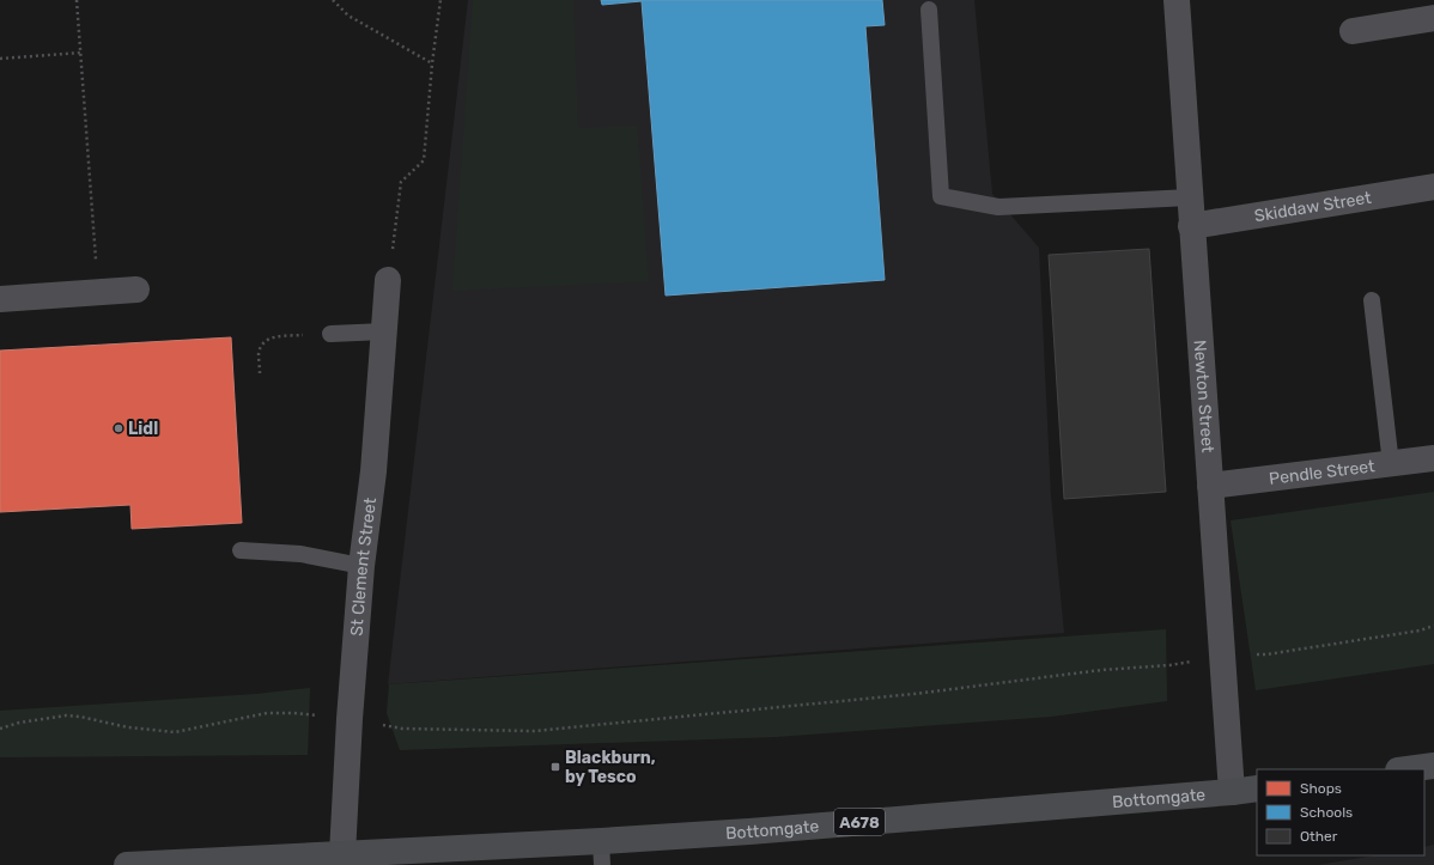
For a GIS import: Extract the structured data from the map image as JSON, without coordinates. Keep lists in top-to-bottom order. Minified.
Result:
{"streets":{"highway":["Bottomgate","A678"],"street":["Skiddaw Street","Newton Street","Pendle Street","St Clement Street"]},"crossings":[["Skiddaw Street","Newton Street"],["Newton Street","Pendle Street"],["Newton Street","Bottomgate"],["St Clement Street","Bottomgate"],["St Clement Street","A678"],["Bottomgate","A678"]],"places":{"other":["Lidl"],"transit":["Blackburn, by Tesco"]},"legend":["Shops","Schools","Other"]}
